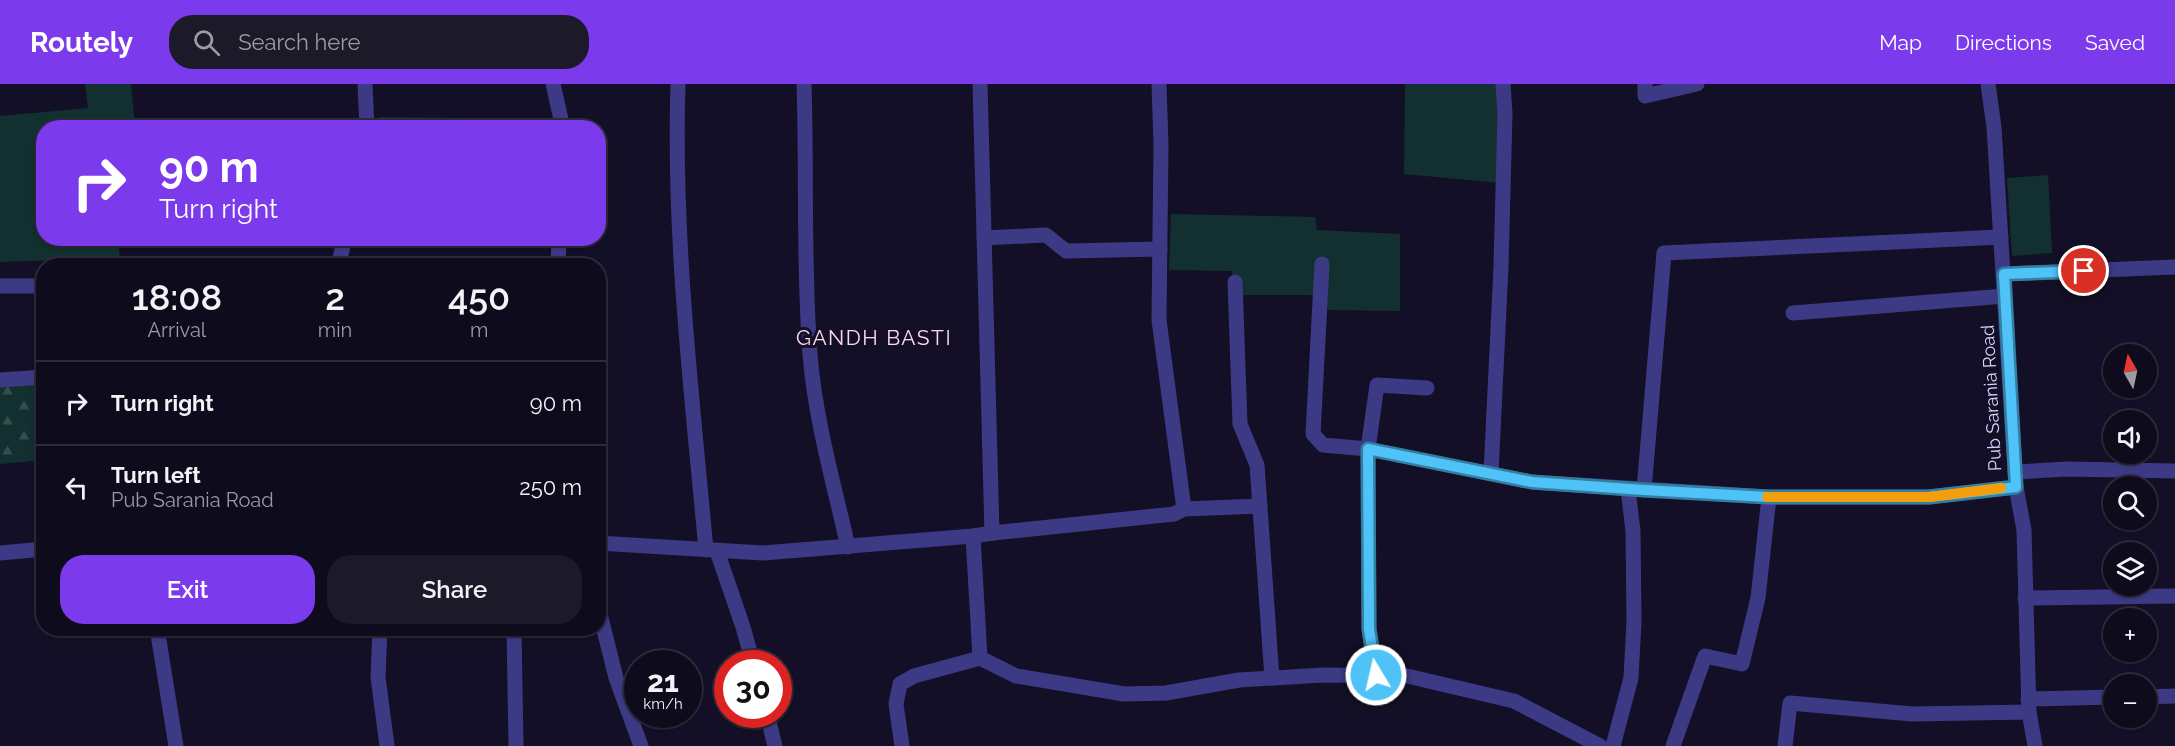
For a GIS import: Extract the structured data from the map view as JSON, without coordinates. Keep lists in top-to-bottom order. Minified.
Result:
{"streets":{"street":["Pub Sarania Road"]},"districts":["GANDH BASTI"],"north":"top","page":{"header":"Routely","search":"Search here","nav":["Map","Directions","Saved"],"turn":["90 m","Turn right"],"eta":["18:08","Arrival","2","min","450","m"],"map_buttons":["+","−"],"list":[{"name":"Turn right","value":"90 m"},{"name":"Turn left","note":"Pub Sarania Road","value":"250 m"}],"buttons":["Exit","Share"],"speed":"21 km/h","limit":"30"}}
